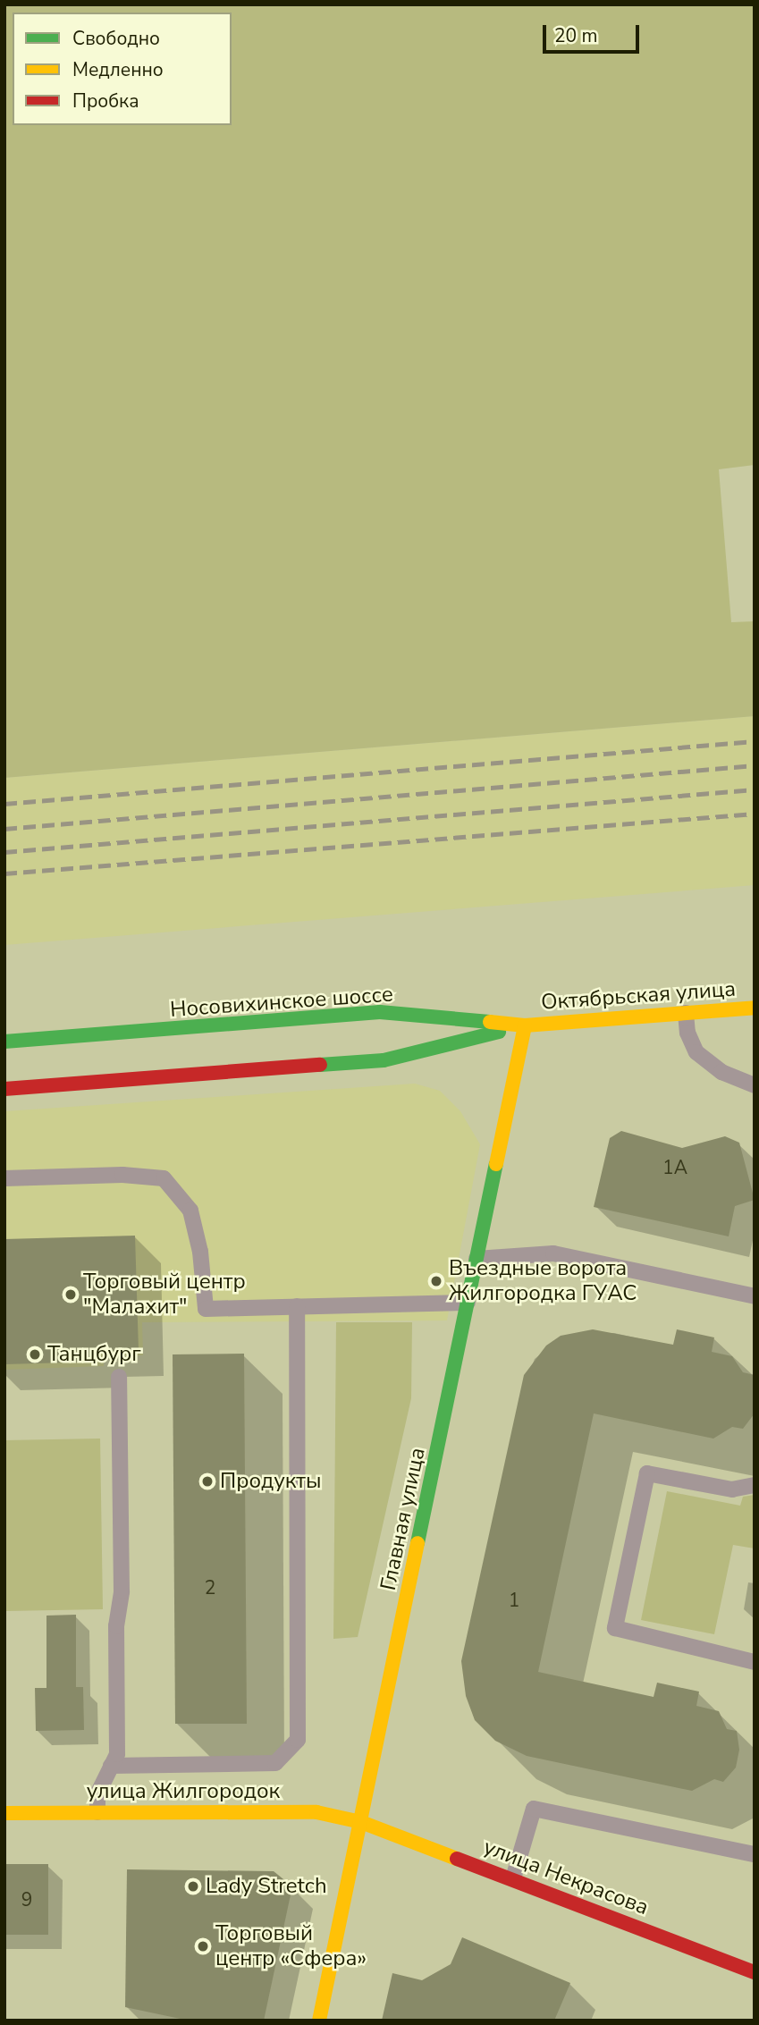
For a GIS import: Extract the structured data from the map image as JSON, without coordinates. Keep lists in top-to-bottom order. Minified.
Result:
{"streets":{"street":["Октябрьская улица","Носовихинское шоссе","Главная улица","улица Жилгородок","улица Некрасова"]},"crossings":[["Октябрьская улица","Носовихинское шоссе"],["Октябрьская улица","Главная улица"],["Носовихинское шоссе","Главная улица"],["Главная улица","улица Жилгородок"],["Главная улица","улица Некрасова"],["улица Жилгородок","улица Некрасова"]],"places":["Въездные ворота Жилгородка ГУАС","Торговый центр \"Малахит\"","Танцбург","Продукты","Lady Stretch","Торговый центр «Сфера»"],"house_numbers":["1А","2","1","9"],"legend":["Свободно","Медленно","Пробка"],"scale_bar":"20 m"}
